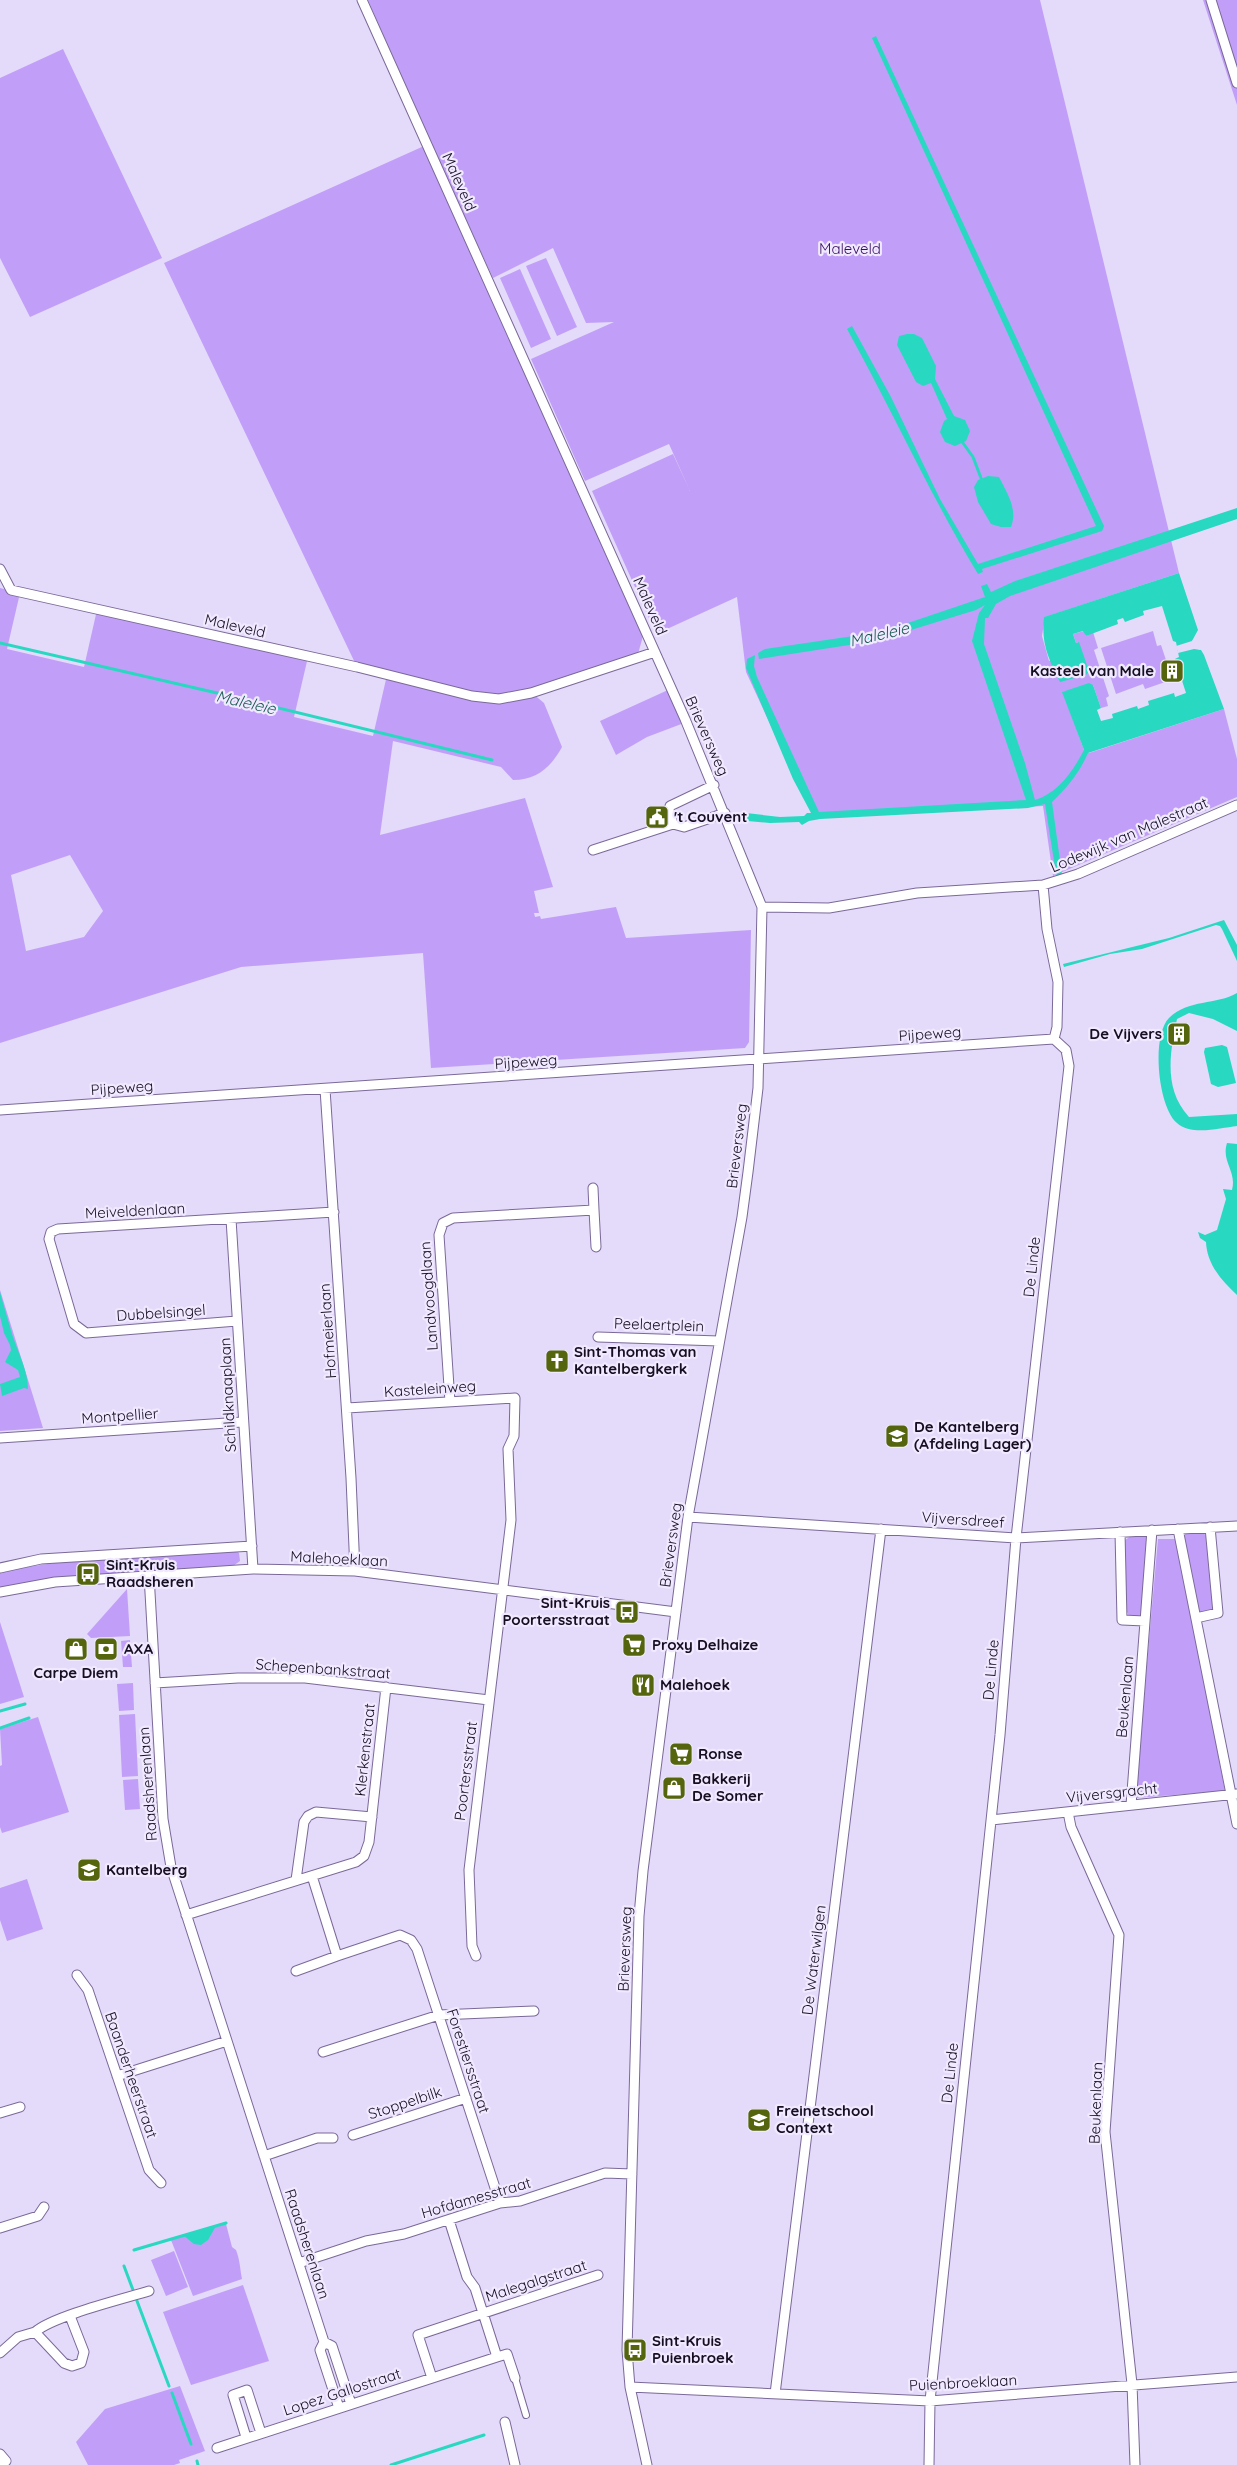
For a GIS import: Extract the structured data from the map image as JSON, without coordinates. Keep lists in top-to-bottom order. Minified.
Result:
{"streets":{"street":["Maleveld","Brieversweg","Lodewijk van Malestraat","Pijpeweg","Meiveldenlaan","De Linde","Landvoogdlaan","Dubbelsingel","Peelaertplein","Hofmeierlaan","Kasteleinweg","Schildknaaplaan","Montpellier","Vijversdreef","Malehoeklaan","Schepenbankstraat","Beukenlaan","Klerkenstraat","Poortersstraat","Raadsherenlaan","Vijversgracht","De Waterwilgen","Forestiersstraat","Baanderheerstraat","Stoppelbilk","Hofdamesstraat","Malegalgstraat","Puienbroeklaan","Lopez Gallostraat"]},"crossings":[["Maleveld","Brieversweg"],["Brieversweg","Lodewijk van Malestraat"],["Brieversweg","Pijpeweg"],["Brieversweg","Peelaertplein"],["Brieversweg","Vijversdreef"],["Brieversweg","Malehoeklaan"],["Brieversweg","Hofdamesstraat"],["Brieversweg","Puienbroeklaan"],["Pijpeweg","De Linde"],["Pijpeweg","Hofmeierlaan"],["Meiveldenlaan","Dubbelsingel"],["Meiveldenlaan","Hofmeierlaan"],["Meiveldenlaan","Schildknaaplaan"],["De Linde","Vijversdreef"],["De Linde","Vijversgracht"],["De Linde","Puienbroeklaan"],["Landvoogdlaan","Kasteleinweg"],["Dubbelsingel","Schildknaaplaan"],["Hofmeierlaan","Kasteleinweg"],["Hofmeierlaan","Malehoeklaan"],["Kasteleinweg","Poortersstraat"],["Schildknaaplaan","Montpellier"],["Schildknaaplaan","Malehoeklaan"],["Vijversdreef","Beukenlaan"],["Vijversdreef","De Waterwilgen"],["Malehoeklaan","Poortersstraat"],["Malehoeklaan","Raadsherenlaan"],["Schepenbankstraat","Klerkenstraat"],["Schepenbankstraat","Poortersstraat"],["Schepenbankstraat","Raadsherenlaan"],["Beukenlaan","Vijversgracht"],["Beukenlaan","Puienbroeklaan"],["Klerkenstraat","Raadsherenlaan"],["Raadsherenlaan","Hofdamesstraat"],["Raadsherenlaan","Lopez Gallostraat"],["De Waterwilgen","Puienbroeklaan"],["Forestiersstraat","Stoppelbilk"],["Forestiersstraat","Hofdamesstraat"]],"water":["Maleleie"],"parks":["Maleveld"],"places":{"building":["Kasteel van Male","De Vijvers"],"public building":["'t Couvent"],"church":["Sint-Thomas van Kantelbergkerk"],"school or university":["De Kantelberg (Afdeling Lager)","Kantelberg","Freinetschool Context"],"bus stop":["Sint-Kruis Raadsheren","Sint-Kruis Poortersstraat","Sint-Kruis Puienbroek"],"supermarket":["Proxy Delhaize","Ronse"],"shop":["Carpe Diem","Bakkerij De Somer"],"bank":["AXA"],"restaurant":["Malehoek"]}}
